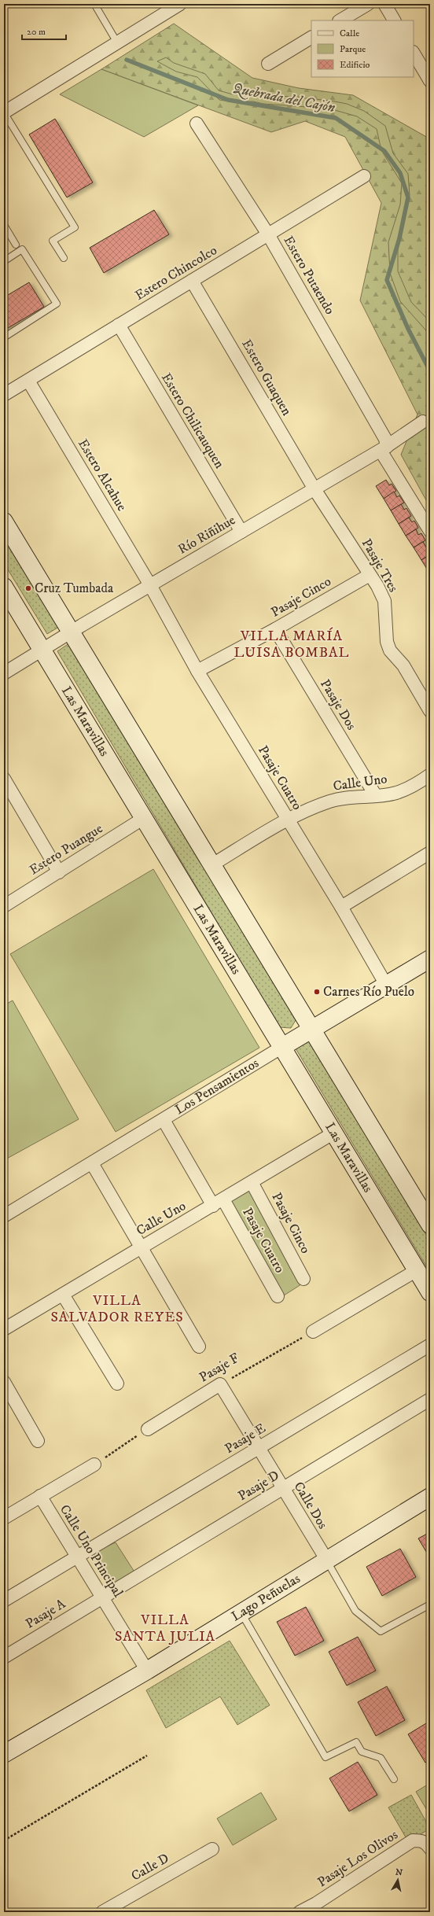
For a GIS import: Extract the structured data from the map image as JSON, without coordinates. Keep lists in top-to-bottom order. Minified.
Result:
{"streets":{"street":["Estero Chincolco","Estero Putaendo","Estero Guaquen","Estero Chilicauquen","Estero Alcahue","Río Riñihue","Pasaje Tres","Pasaje Cinco","Pasaje Dos","Las Maravillas","Pasaje Cuatro","Calle Uno","Estero Puangue","Los Pensamientos","Pasaje F","Pasaje E","Pasaje D","Calle Dos","Calle Uno Principal","Lago Peñuelas","Pasaje A","Pasaje Los Olivos","Calle D"]},"crossings":[["Estero Chincolco","Estero Putaendo"],["Estero Chincolco","Estero Guaquen"],["Estero Chincolco","Estero Chilicauquen"],["Estero Chincolco","Estero Alcahue"],["Estero Putaendo","Río Riñihue"],["Estero Guaquen","Río Riñihue"],["Estero Guaquen","Pasaje Tres"],["Estero Chilicauquen","Río Riñihue"],["Estero Alcahue","Río Riñihue"],["Estero Alcahue","Pasaje Cuatro"],["Río Riñihue","Pasaje Tres"],["Río Riñihue","Las Maravillas"],["Río Riñihue","Pasaje Cuatro"],["Pasaje Tres","Pasaje Cinco"],["Pasaje Cinco","Pasaje Dos"],["Pasaje Cinco","Pasaje Cuatro"],["Pasaje Cinco","Calle Uno"],["Pasaje Dos","Calle Uno"],["Las Maravillas","Calle Uno"],["Las Maravillas","Estero Puangue"],["Las Maravillas","Los Pensamientos"],["Pasaje Cuatro","Calle Uno"],["Pasaje Cuatro","Los Pensamientos"],["Pasaje F","Calle Dos"],["Pasaje E","Calle Dos"],["Pasaje E","Calle Uno Principal"],["Pasaje D","Calle Dos"],["Pasaje D","Calle Uno Principal"],["Pasaje D","Pasaje A"],["Calle Dos","Lago Peñuelas"],["Calle Uno Principal","Lago Peñuelas"],["Calle Uno Principal","Pasaje A"]],"districts":["VILLA MARÍA LUISA BOMBAL","VILLA SALVADOR REYES","VILLA SANTA JULIA"],"water":["Quebrada del Cajón"],"places":["Cruz Tumbada","Carnes Río Puelo"],"legend":["Calle","Parque","Edificio"],"scale_bar":"20 m","north":"top"}
